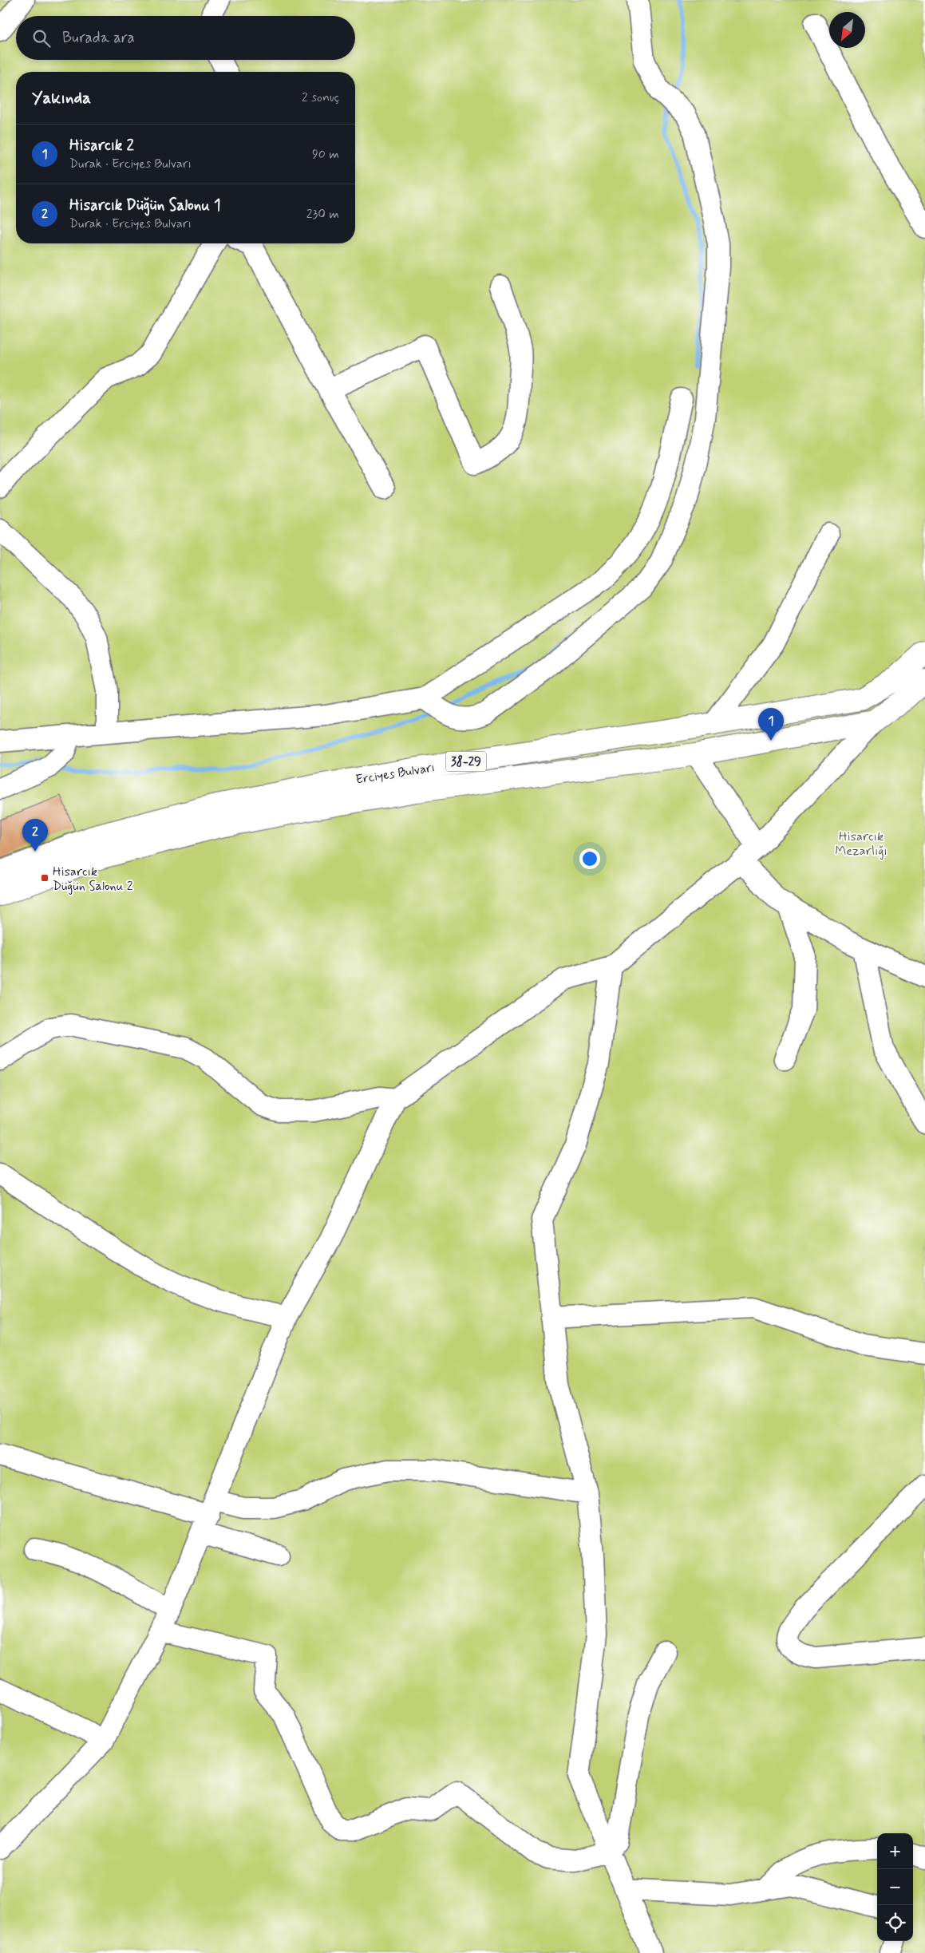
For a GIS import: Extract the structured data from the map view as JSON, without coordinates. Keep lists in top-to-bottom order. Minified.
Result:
{"streets":{"highway":["38-29","Erciyes Bulvarı"]},"parks":["Hisarcık Mezarlığı"],"places":{"transit":["Hisarcık Düğün Salonu 2"]},"north":"bottom left","page":{"search":"Burada ara","heading":["Yakında","2 sonuç"],"list":[{"mark":"1","name":"Hisarcık 2","note":"Durak · Erciyes Bulvarı","value":"90 m"},{"mark":"2","name":"Hisarcık Düğün Salonu 1","note":"Durak · Erciyes Bulvarı","value":"230 m"}],"pins":["1","2"],"map_buttons":["+","−"]}}
